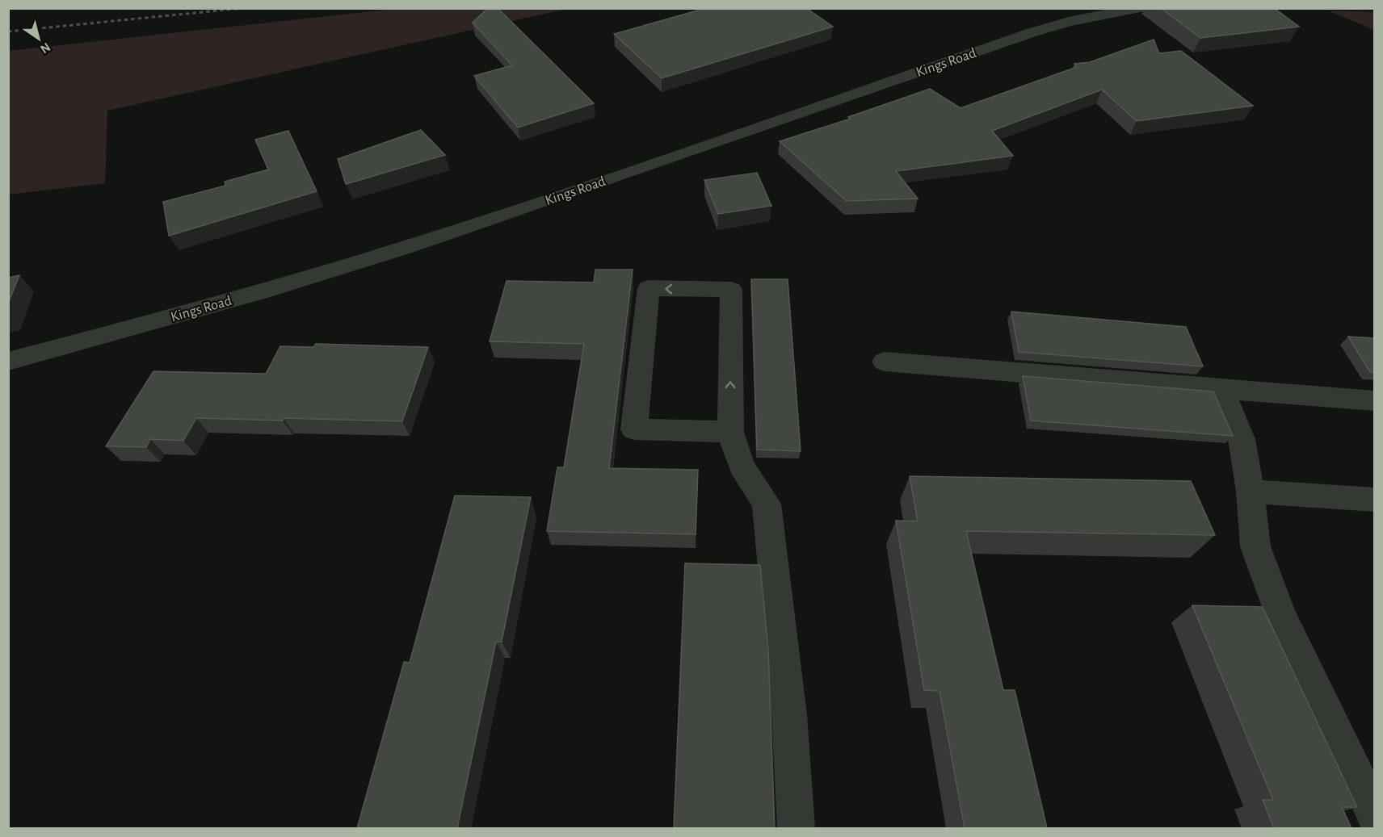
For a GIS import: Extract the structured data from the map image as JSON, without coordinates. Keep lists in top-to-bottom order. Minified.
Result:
{"streets":{"street":["Kings Road"]},"north":"bottom right"}
